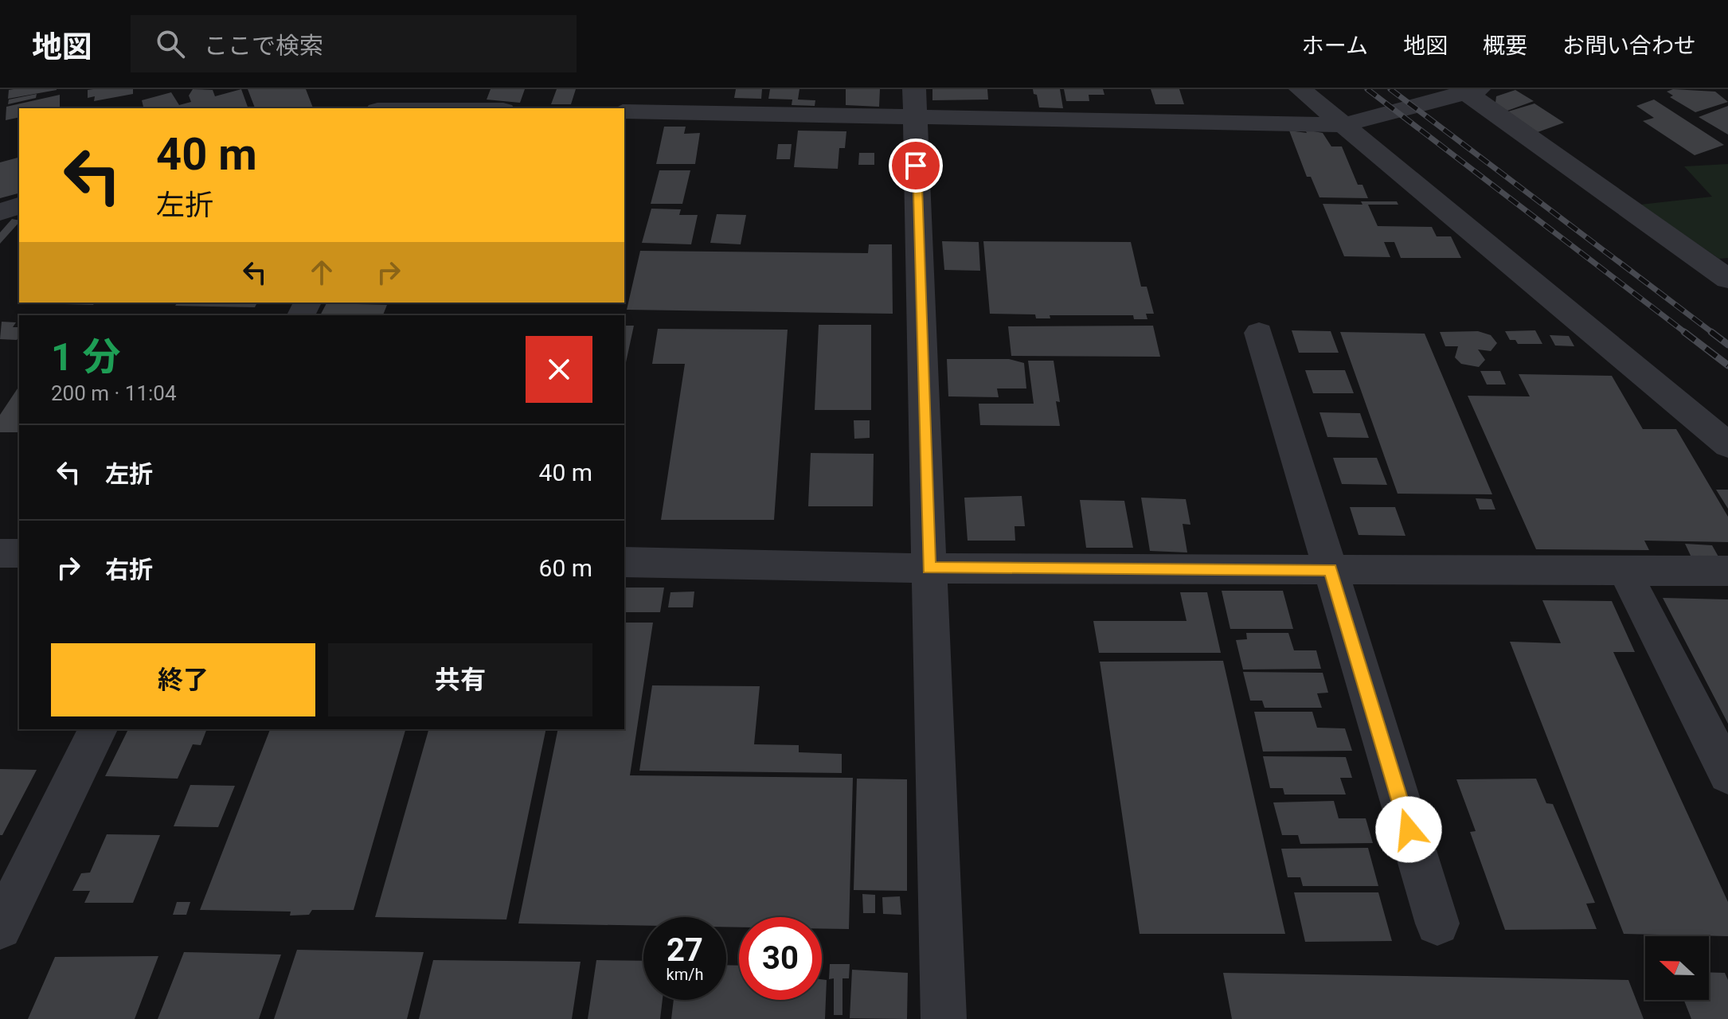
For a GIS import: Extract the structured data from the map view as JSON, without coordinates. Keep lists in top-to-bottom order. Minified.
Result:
{"north":"left","page":{"header":"地図","search":"ここで検索","nav":["ホーム","地図","概要","お問い合わせ"],"turn":["40 m","左折"],"heading":["1 分","200 m · 11:04"],"list":[{"name":"左折","value":"40 m"},{"name":"右折","value":"60 m"}],"buttons":["終了","共有"],"speed":"27 km/h","limit":"30"}}
